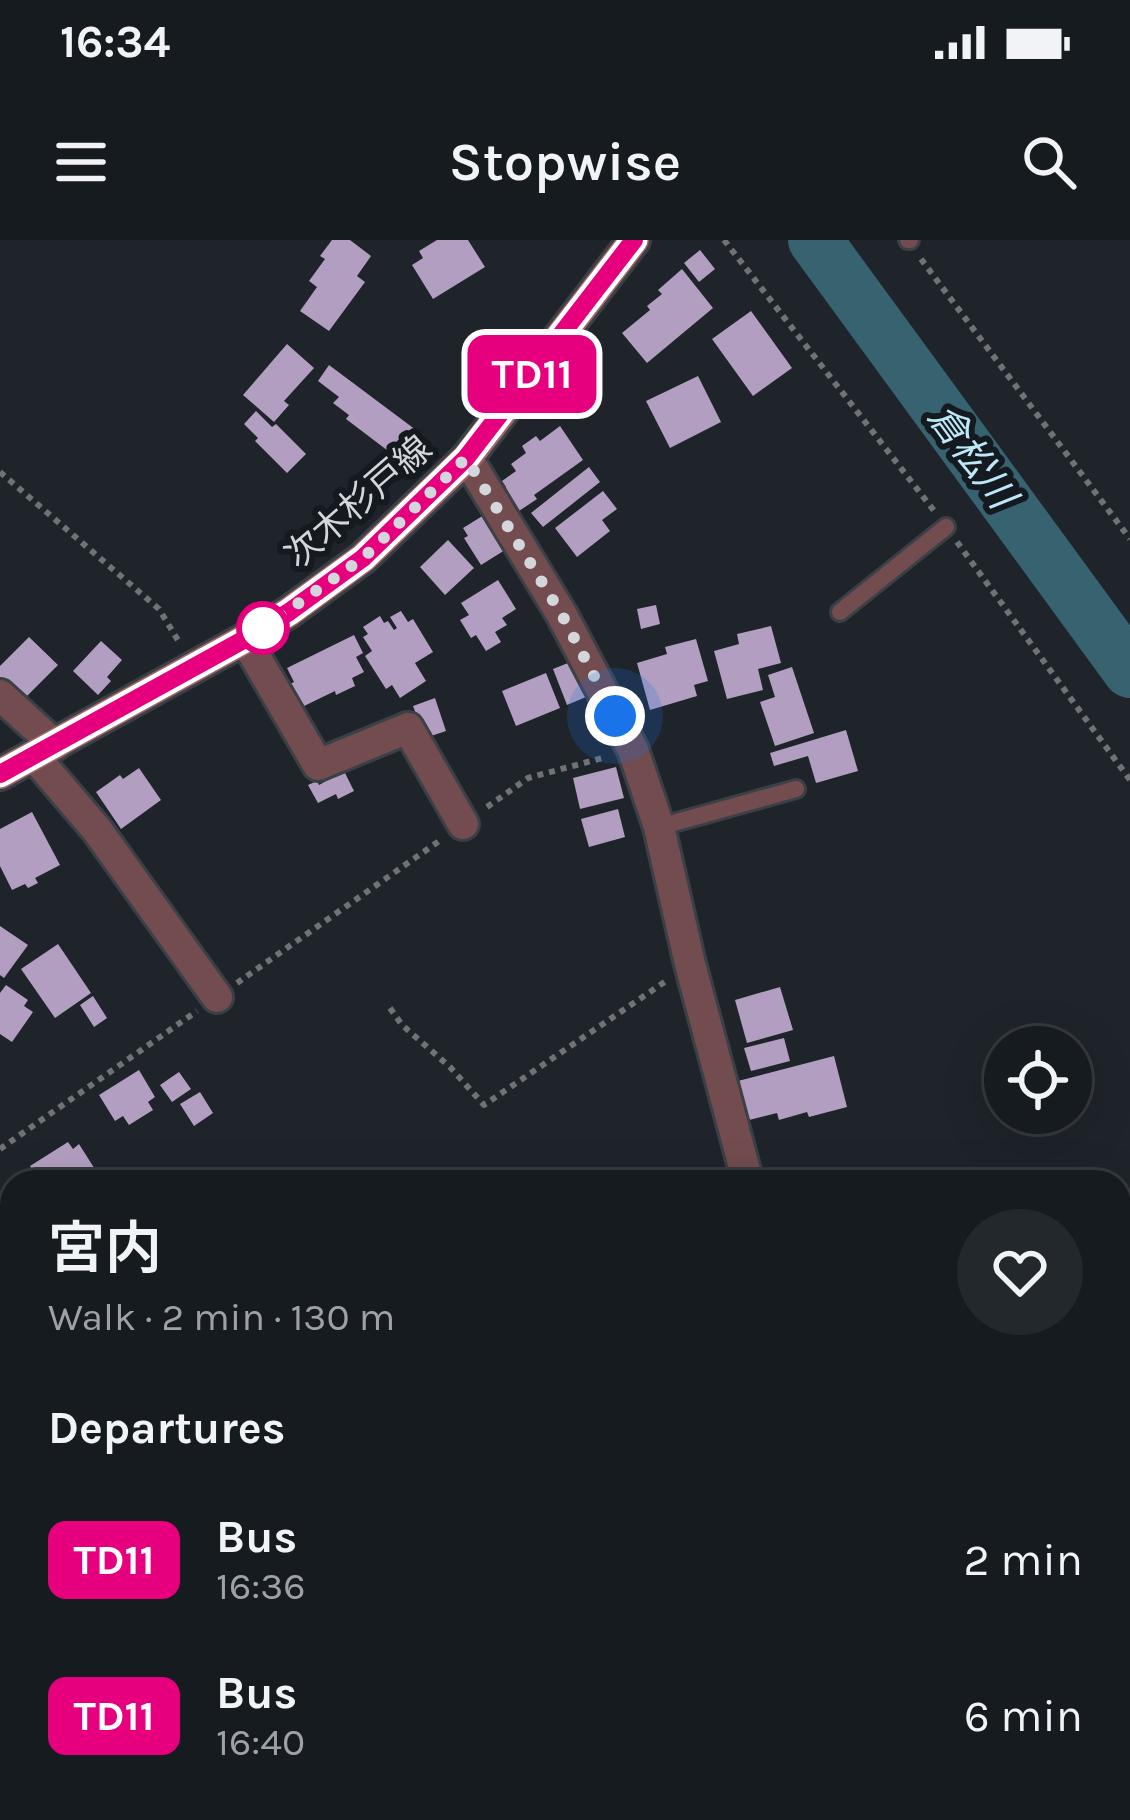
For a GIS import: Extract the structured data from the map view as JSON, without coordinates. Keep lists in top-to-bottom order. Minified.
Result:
{"streets":{"main road":["次木杉戸線"]},"water":["倉松川"],"lines":["bus line TD11"],"page":{"status":"16:34","header":"Stopwise","on_map":"TD11","heading":[["宮内","Walk · 2 min · 130 m"],"Departures"],"list":[{"mark":"TD11","name":"Bus","note":"16:36","value":"2 min"},{"mark":"TD11","name":"Bus","note":"16:40","value":"6 min"}]}}
